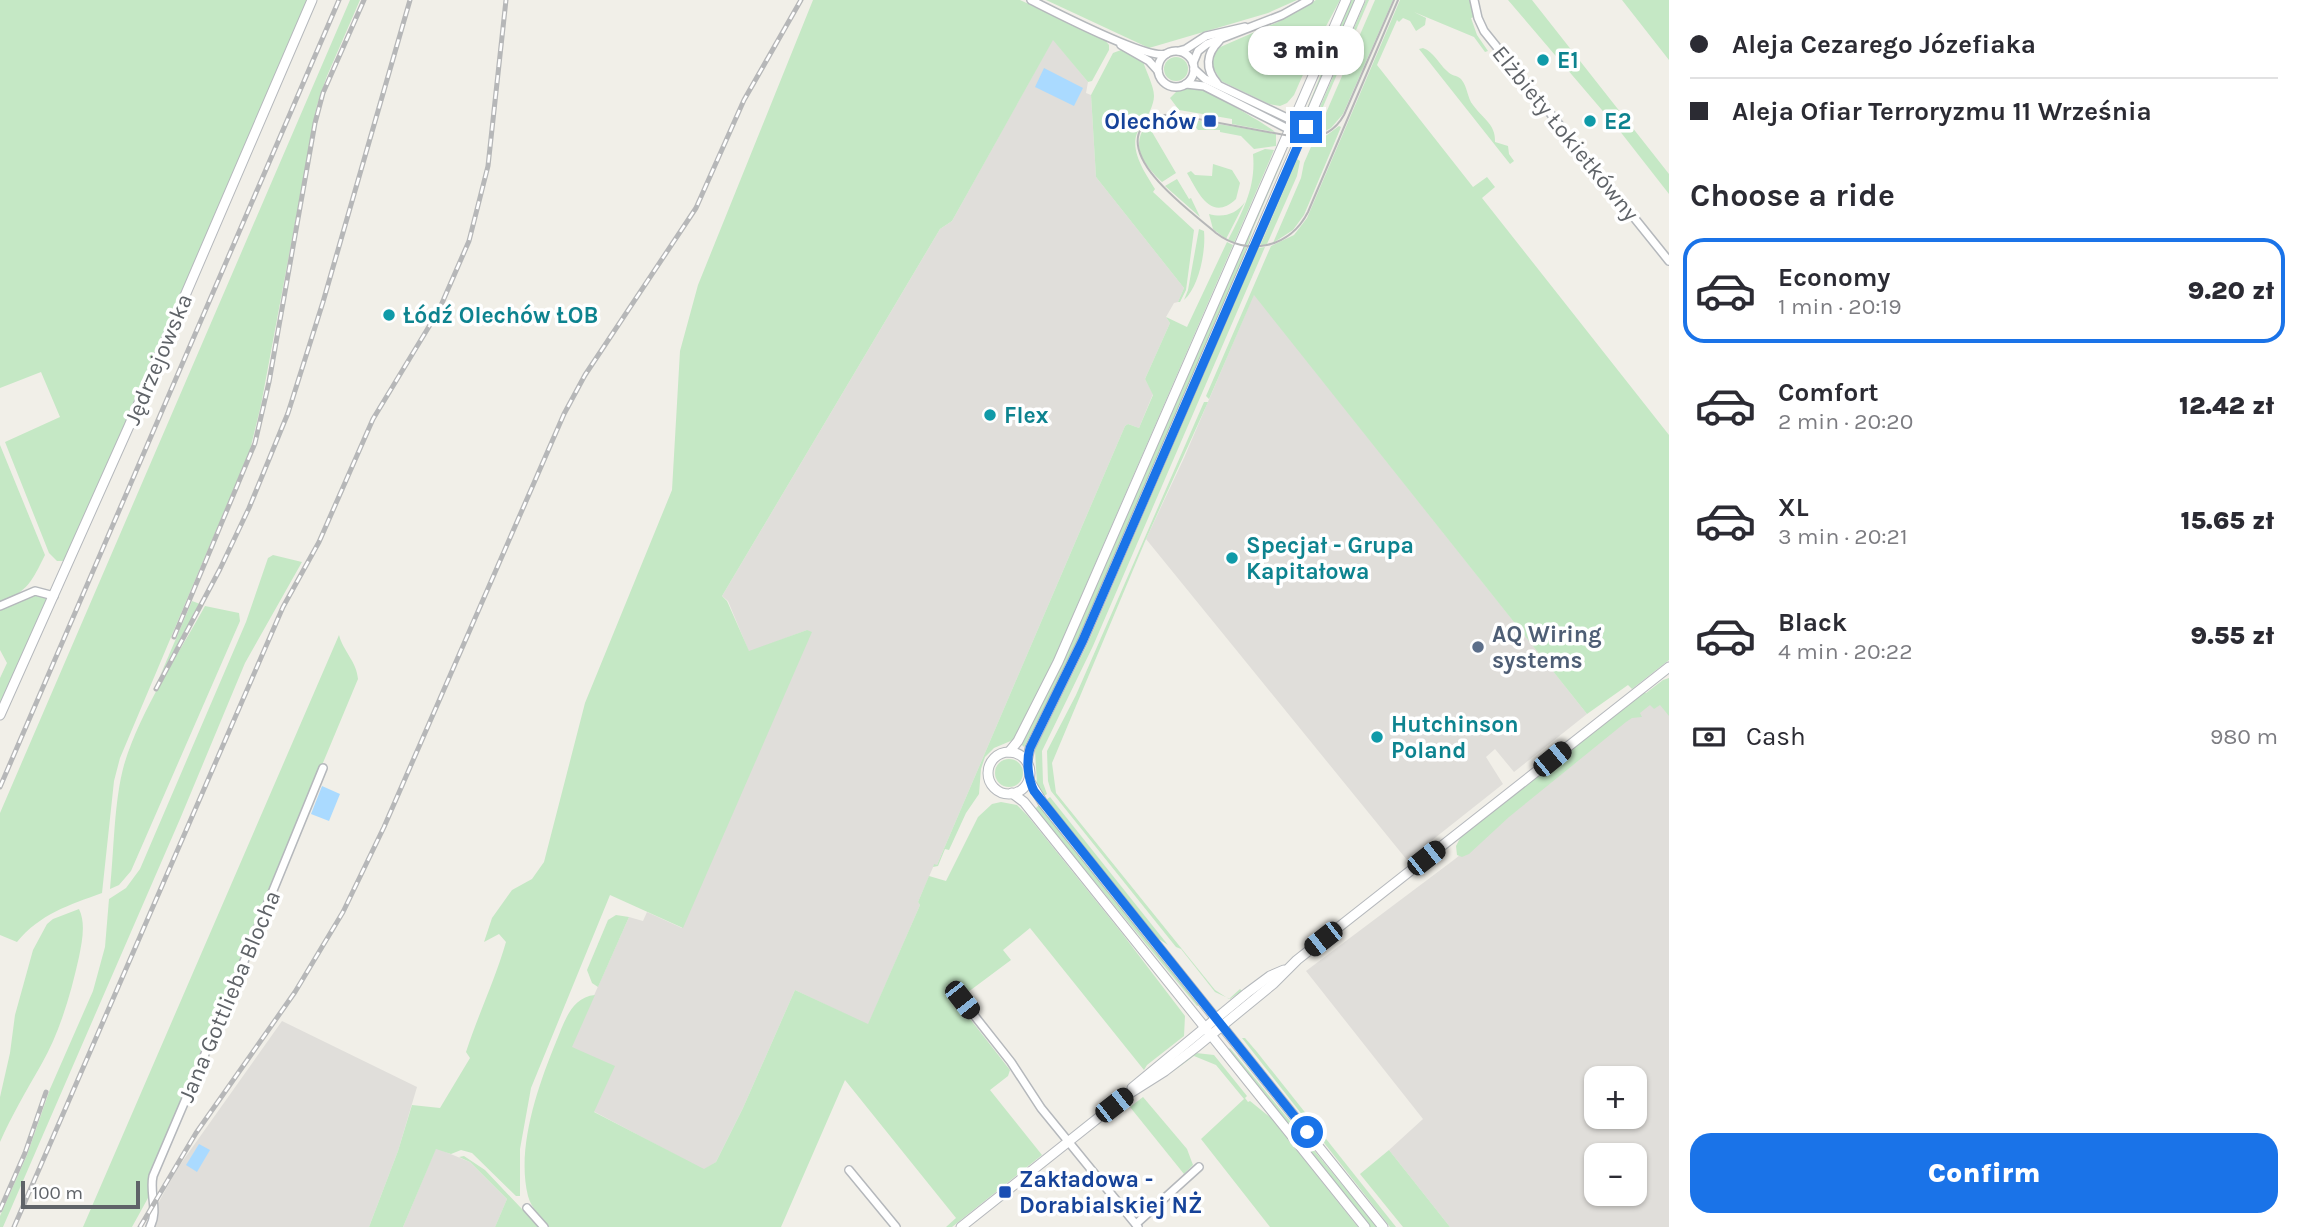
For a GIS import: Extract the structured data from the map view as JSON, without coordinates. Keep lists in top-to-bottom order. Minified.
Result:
{"streets":{"street":["Elżbiety Łokietkówny","Jędrzejowska","Jana Gottlieba Blocha"]},"places":{"other":["E1","E2","Łódź Olechów ŁOB","Flex","Specjał - Grupa Kapitałowa","AQ Wiring systems","Hutchinson Poland"],"transit":["Olechów","Zakładowa - Dorabialskiej NŻ"]},"scale_bar":"100 m","page":{"banner":["Aleja Cezarego Józefiaka","Aleja Ofiar Terroryzmu 11 Września"],"bubble":"3 min","heading":"Choose a ride","list":[{"name":"Economy","note":"1 min · 20:19","value":"9.20 zł"},{"name":"Comfort","note":"2 min · 20:20","value":"12.42 zł"},{"name":"XL","note":"3 min · 20:21","value":"15.65 zł"},{"name":"Black","note":"4 min · 20:22","value":"9.55 zł"}],"pay":["Cash","980 m"],"map_buttons":["+","−"],"buttons":"Confirm","scale":"100 m"}}
